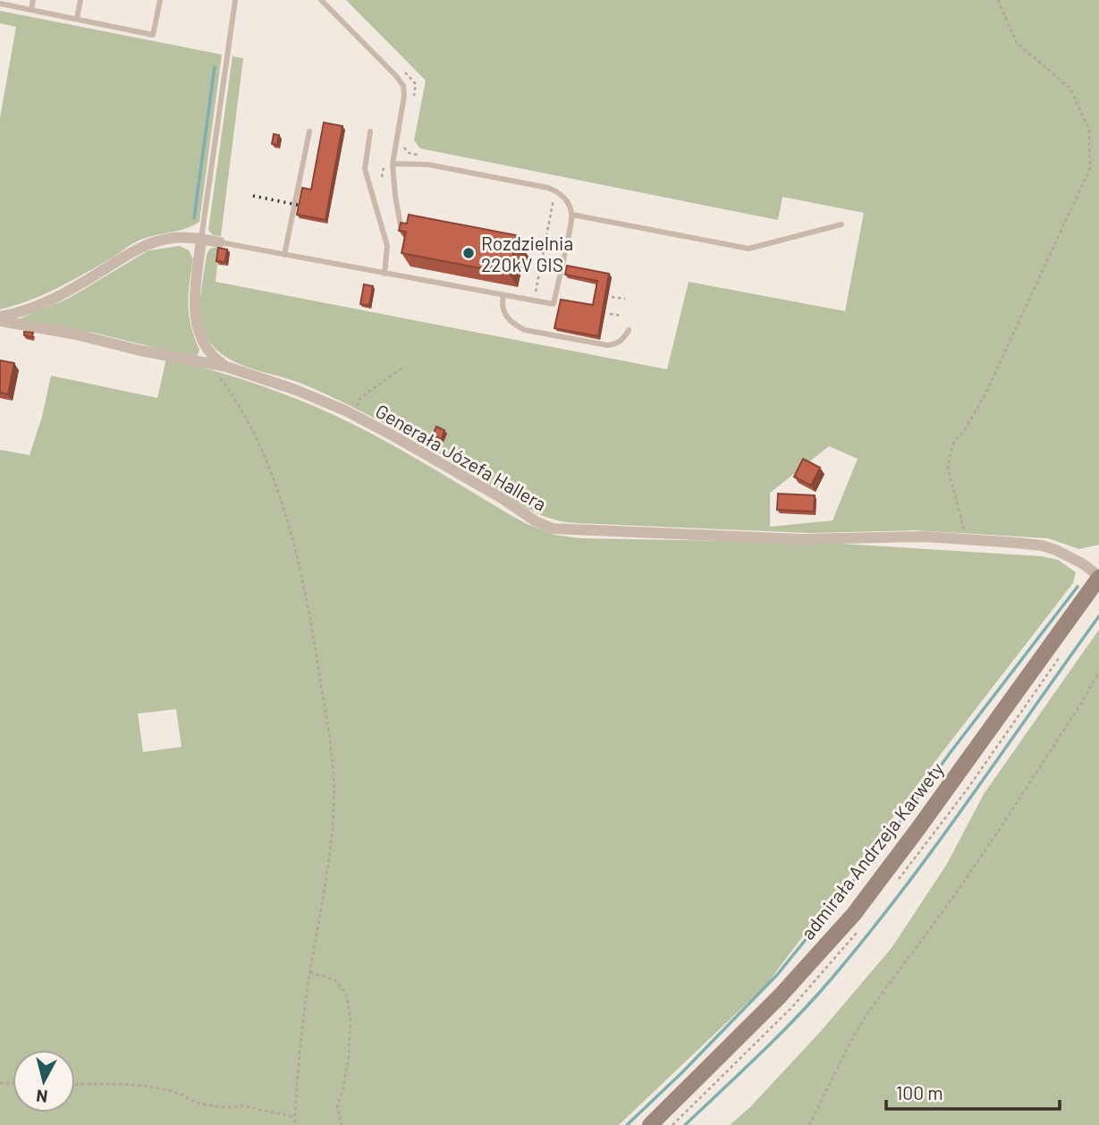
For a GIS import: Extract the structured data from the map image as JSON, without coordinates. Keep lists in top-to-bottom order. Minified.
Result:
{"streets":{"main road":["admirała Andrzeja Karwety"],"street":["Generała Józefa Hallera"]},"crossings":[["Generała Józefa Hallera","admirała Andrzeja Karwety"]],"places":["Rozdzielnia 220kV GIS"],"scale_bar":"100 m","north":"bottom"}
